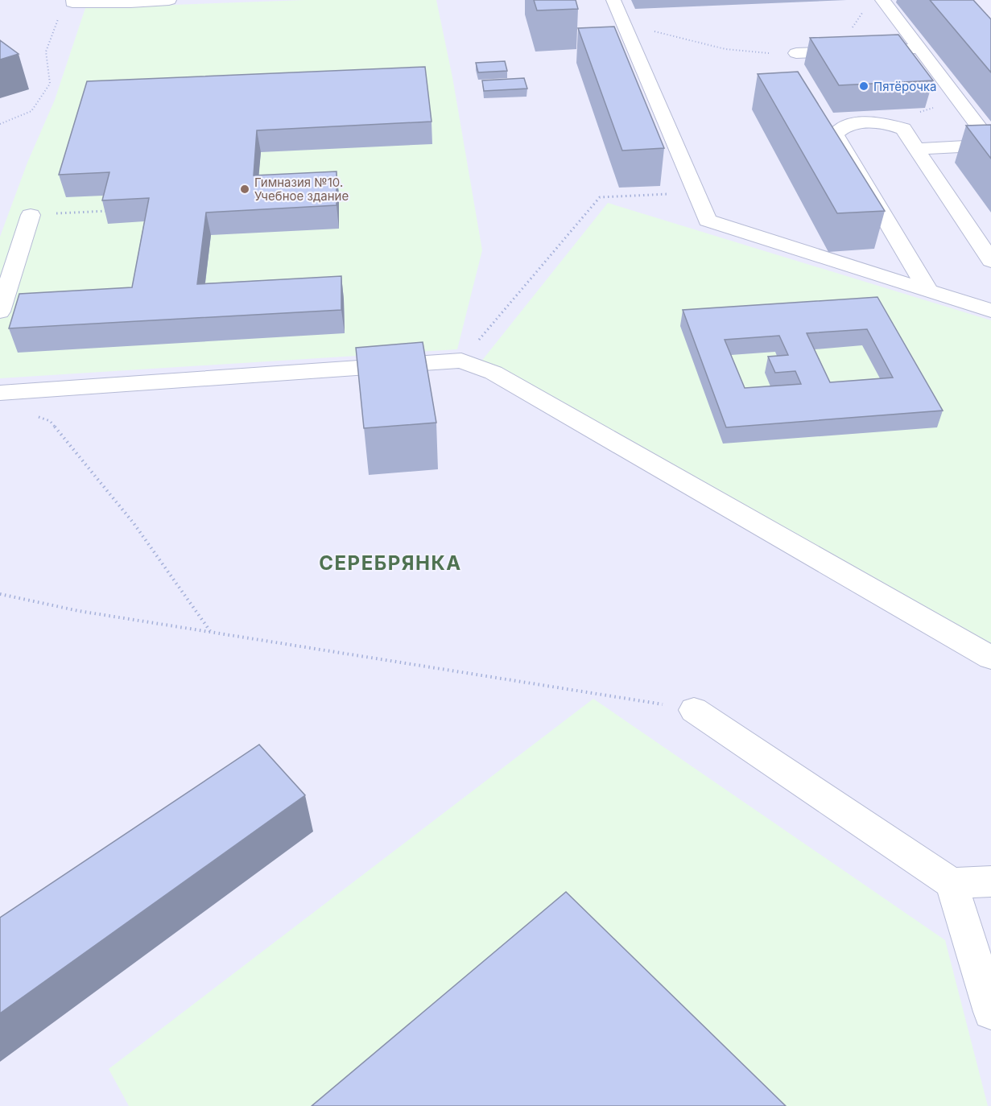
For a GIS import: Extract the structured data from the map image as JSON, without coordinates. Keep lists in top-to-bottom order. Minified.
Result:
{"districts":["СЕРЕБРЯНКА"],"places":["Пятёрочка","Гимназия №10. Учебное здание"]}
